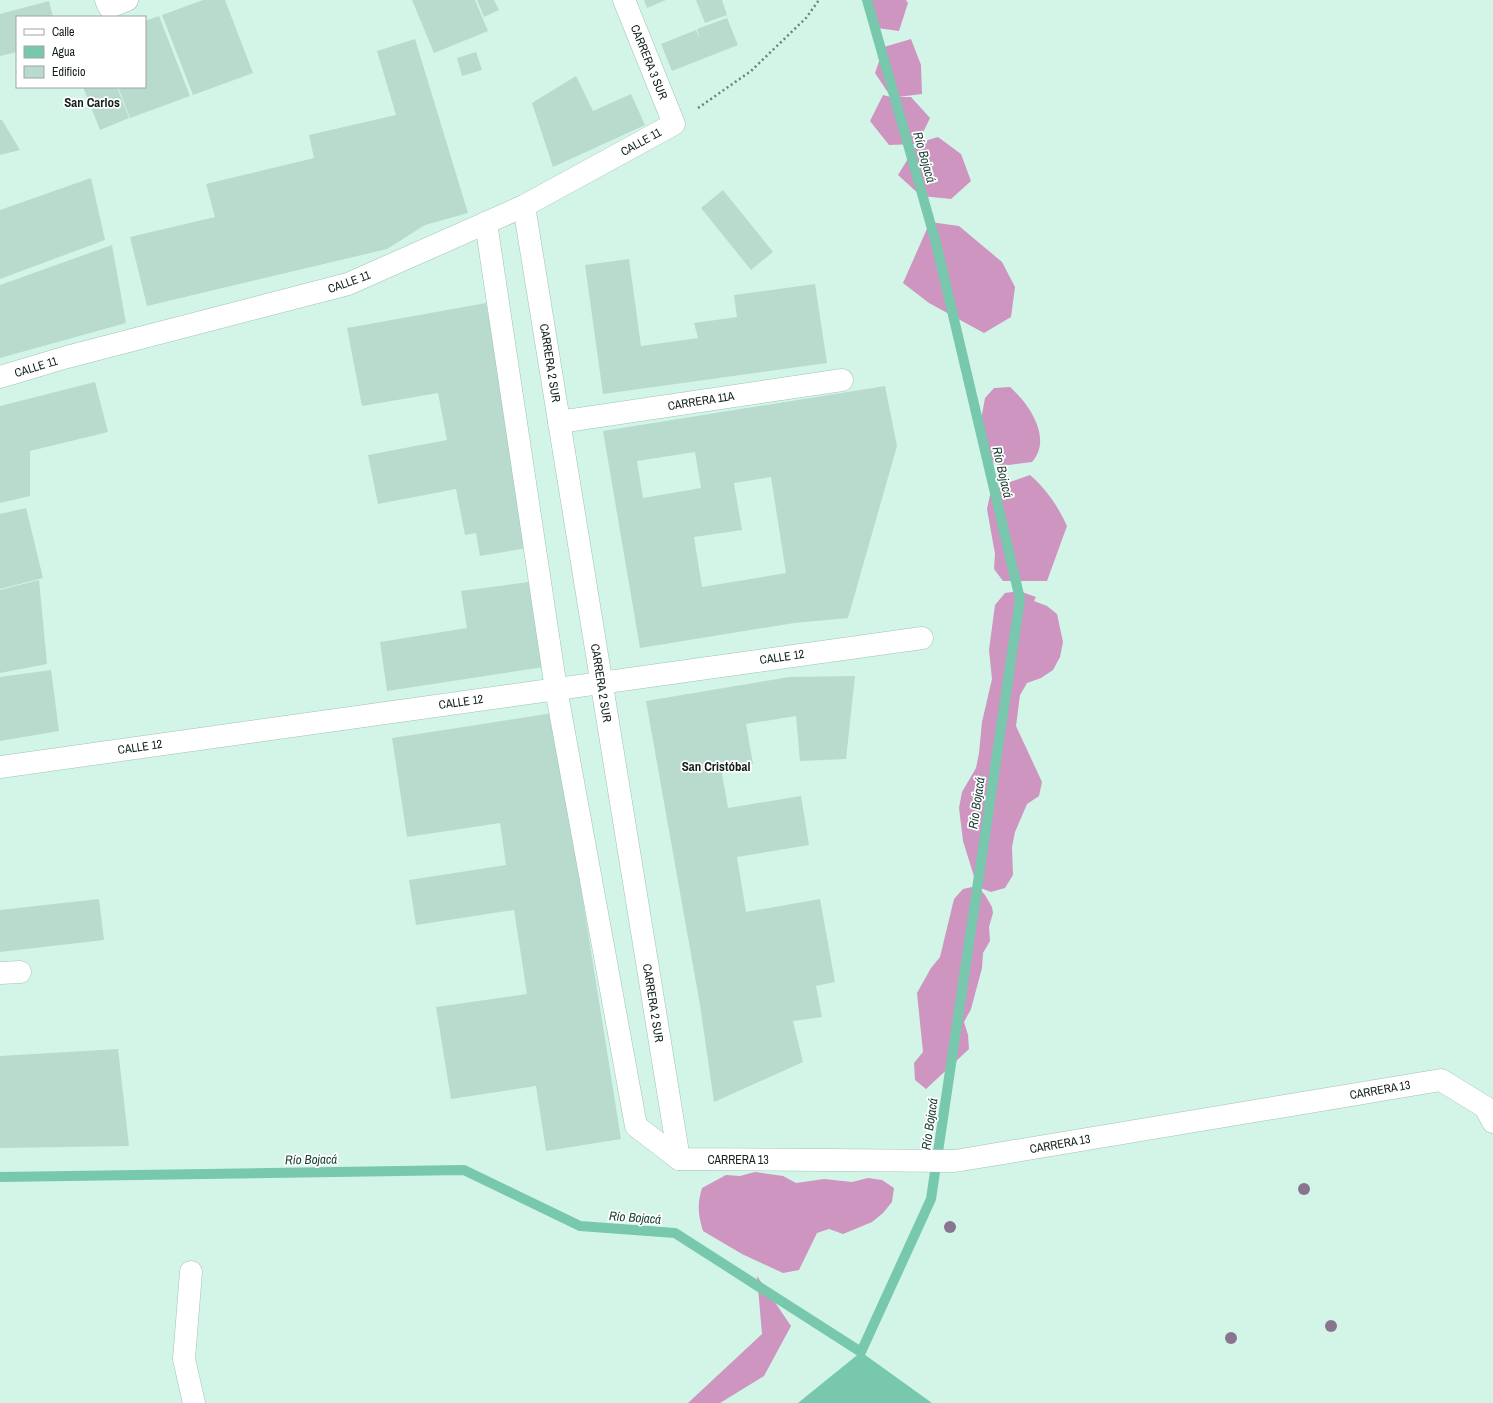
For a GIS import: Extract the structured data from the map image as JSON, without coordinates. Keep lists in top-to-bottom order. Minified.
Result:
{"streets":{"street":["CARRERA 3 SUR","CALLE 11","CARRERA 2 SUR","CARRERA 11A","CALLE 12","CARRERA 13"]},"crossings":[["CARRERA 3 SUR","CALLE 11"],["CALLE 11","CARRERA 2 SUR"],["CARRERA 2 SUR","CARRERA 11A"],["CARRERA 2 SUR","CALLE 12"],["CARRERA 2 SUR","CARRERA 13"]],"districts":["San Carlos","San Cristóbal"],"water":["Río Bojacá"],"legend":["Calle","Agua","Edificio"]}
